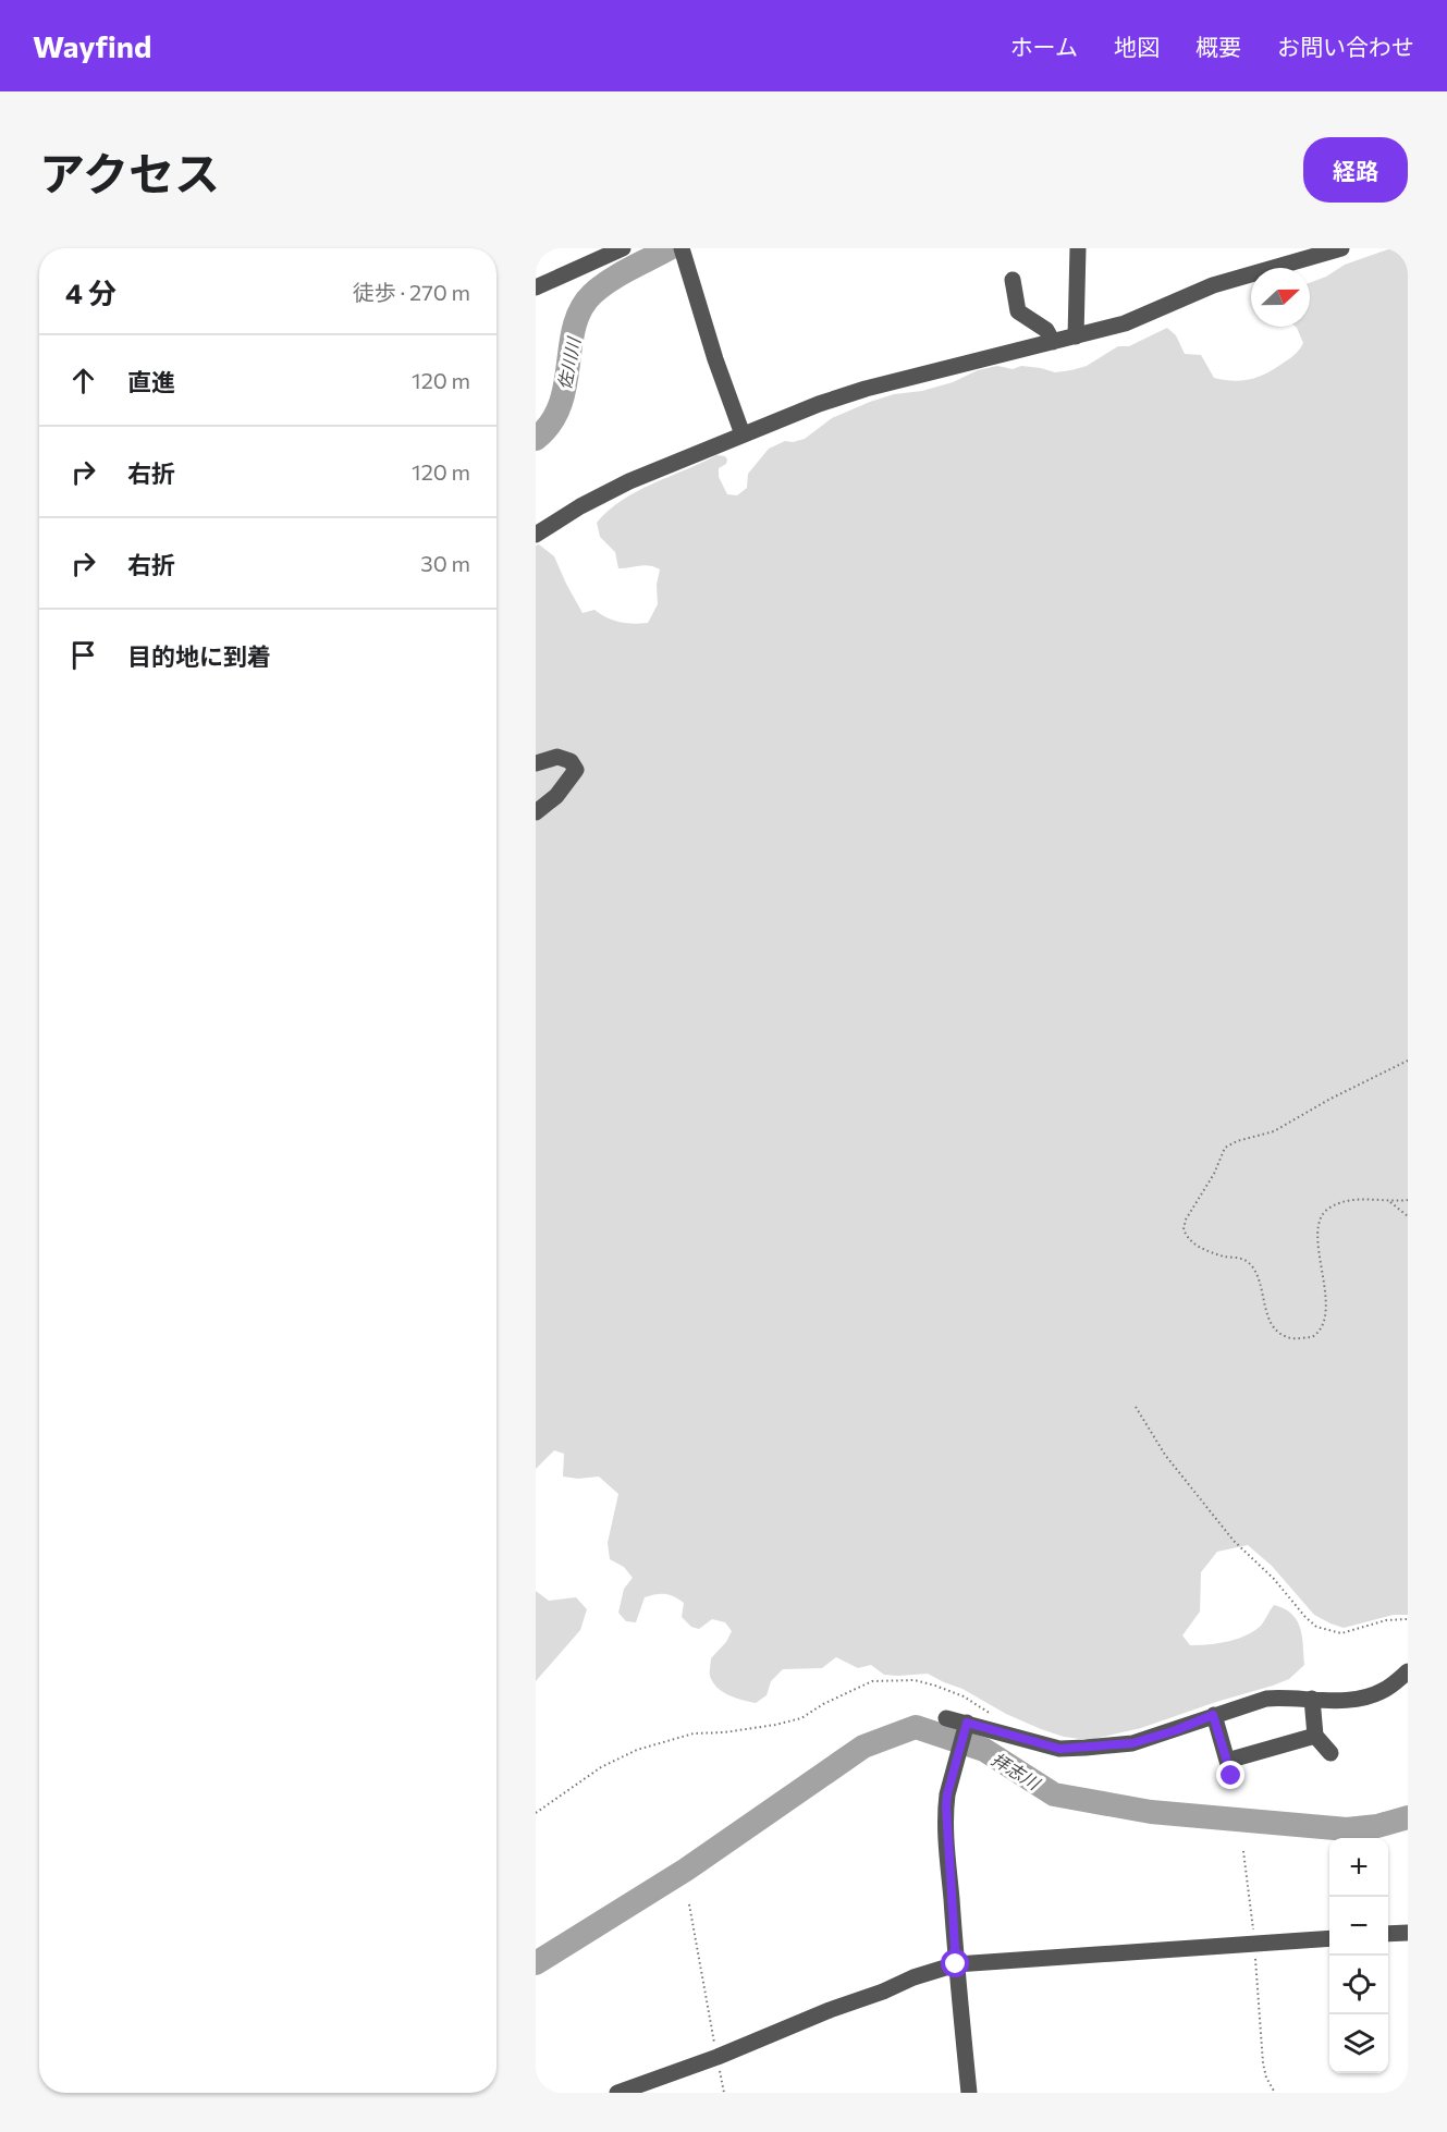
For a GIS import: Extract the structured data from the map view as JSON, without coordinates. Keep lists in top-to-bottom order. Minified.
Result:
{"water":["佐川川","拝志川"],"north":"right","page":{"header":"Wayfind","nav":["ホーム","地図","概要","お問い合わせ"],"title":"アクセス","buttons":"経路","heading":["4 分","徒歩 · 270 m"],"list":[["直進","120 m"],["右折","120 m"],["右折","30 m"],"目的地に到着"],"map_buttons":["+","−"]}}
